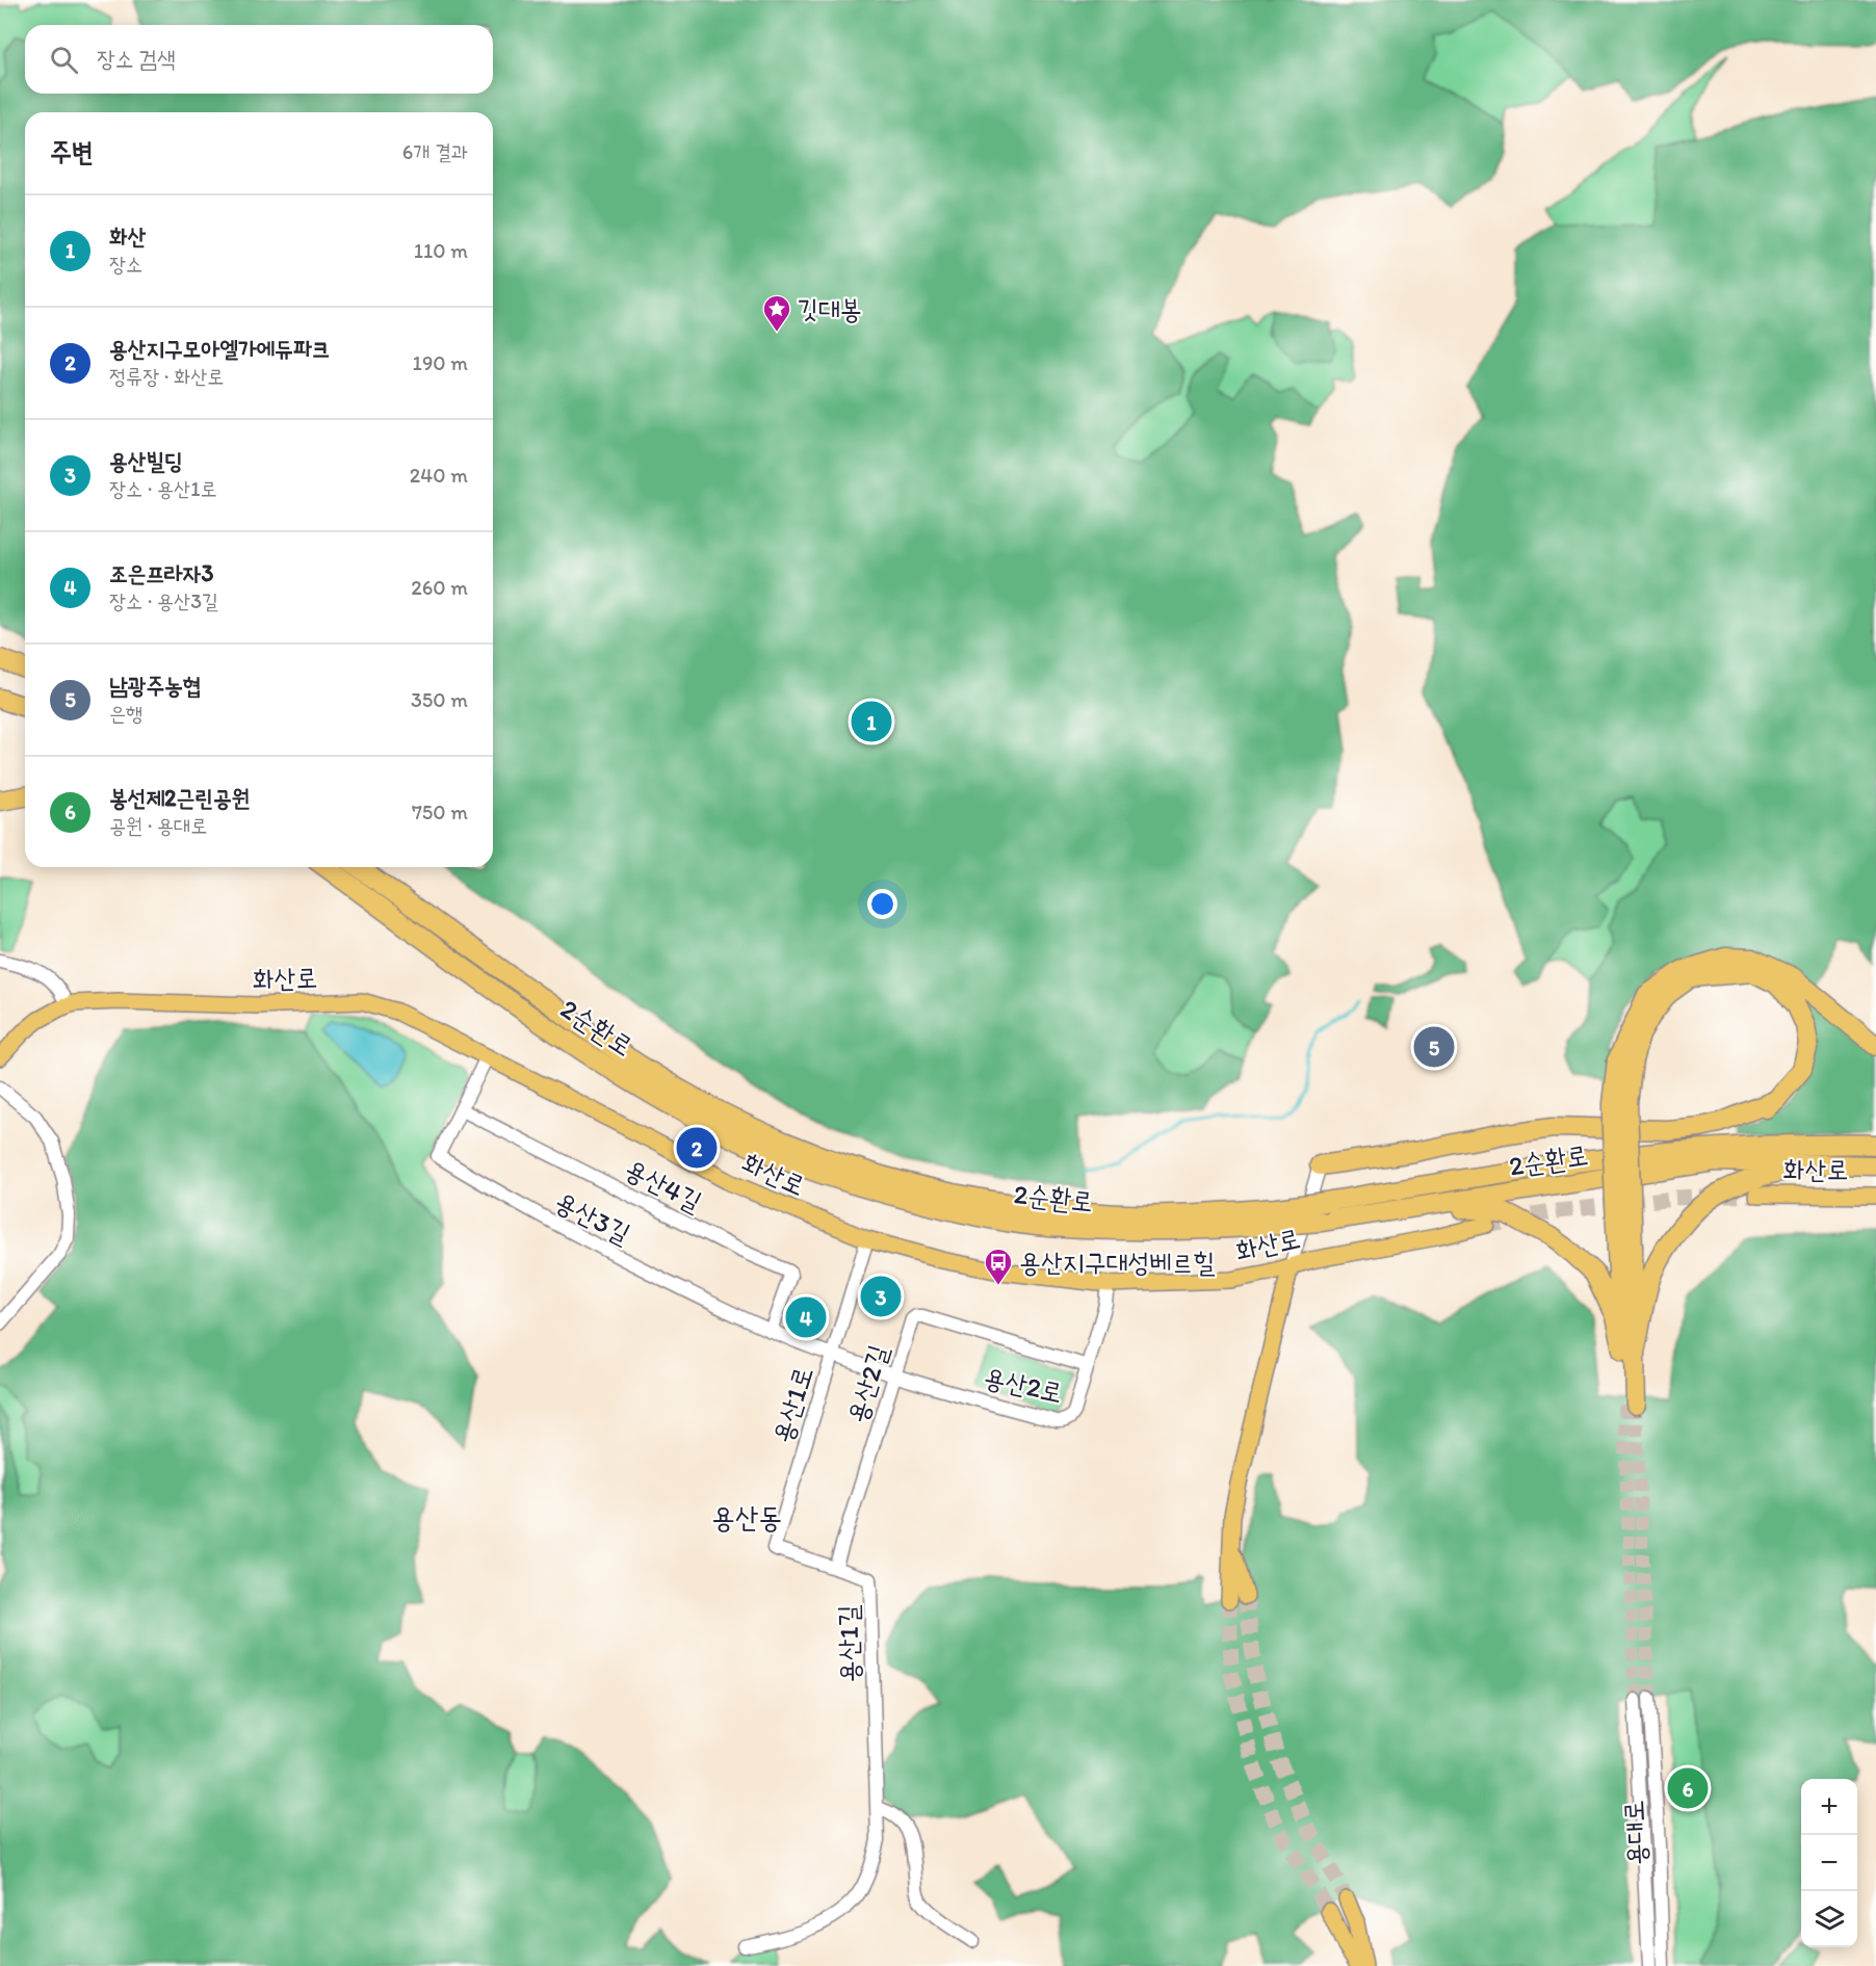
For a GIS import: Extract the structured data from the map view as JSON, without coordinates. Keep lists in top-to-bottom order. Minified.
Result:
{"streets":{"highway":["2순환로"],"main road":["화산로"],"street":["용산4길","용산3길","용산2길","용산2로","용산1로","용산1길","용대로"]},"crossings":[["화산로","용산3길"],["화산로","용산2로"],["화산로","용산1로"],["용산4길","용산3길"],["용산3길","용산2로"],["용산3길","용산1로"],["용산2길","용산2로"],["용산2길","용산1길"],["용산2로","용산1로"],["용산1로","용산1길"]],"districts":["용산동"],"places":{"place":["깃대봉"],"bus stop":["용산지구대성베르힐"]},"page":{"search":"장소 검색","heading":["주변","6개 결과"],"list":[{"mark":"1","name":"화산","note":"장소","value":"110 m"},{"mark":"2","name":"용산지구모아엘가에듀파크","note":"정류장 · 화산로","value":"190 m"},{"mark":"3","name":"용산빌딩","note":"장소 · 용산1로","value":"240 m"},{"mark":"4","name":"조은프라자3","note":"장소 · 용산3길","value":"260 m"},{"mark":"5","name":"남광주농협","note":"은행","value":"350 m"},{"mark":"6","name":"봉선제2근린공원","note":"공원 · 용대로","value":"750 m"}],"pins":["1","5","2","3","4","6"],"map_buttons":["+","−"]}}
